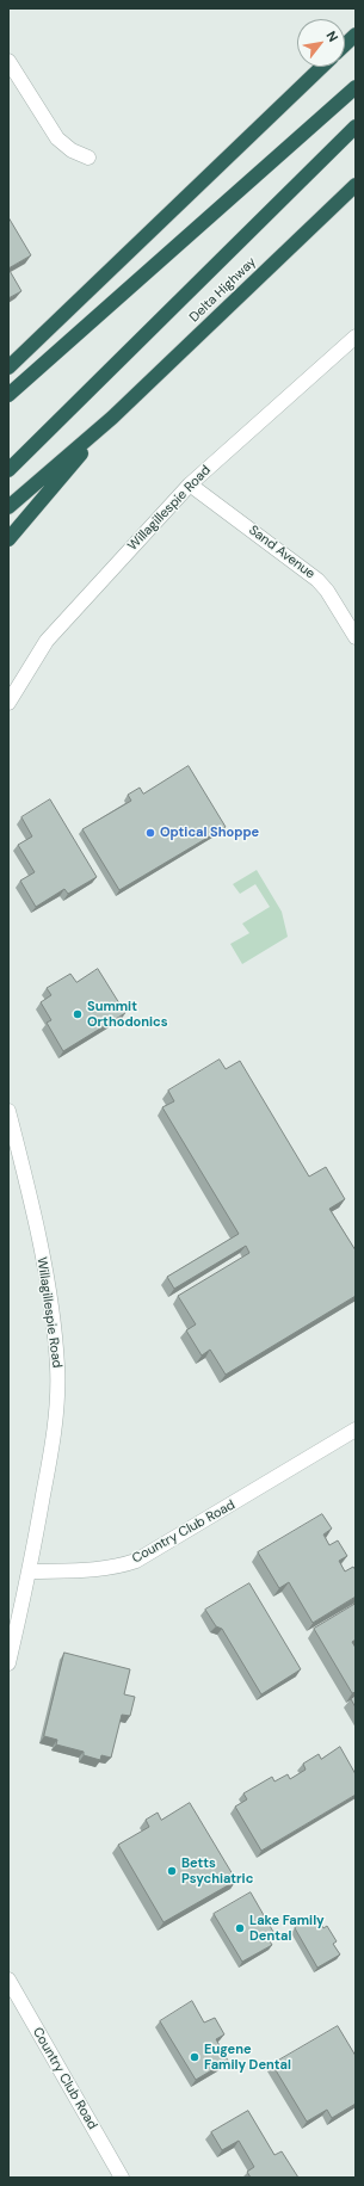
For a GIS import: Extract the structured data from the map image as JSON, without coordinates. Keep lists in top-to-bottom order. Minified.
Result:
{"streets":{"highway":["Delta Highway"],"street":["Willagillespie Road","Sand Avenue","Country Club Road"]},"crossings":[["Willagillespie Road","Sand Avenue"],["Willagillespie Road","Country Club Road"]],"places":["Optical Shoppe","Summit Orthodonics","Betts Psychiatric","Lake Family Dental","Eugene Family Dental"],"north":"top right"}
